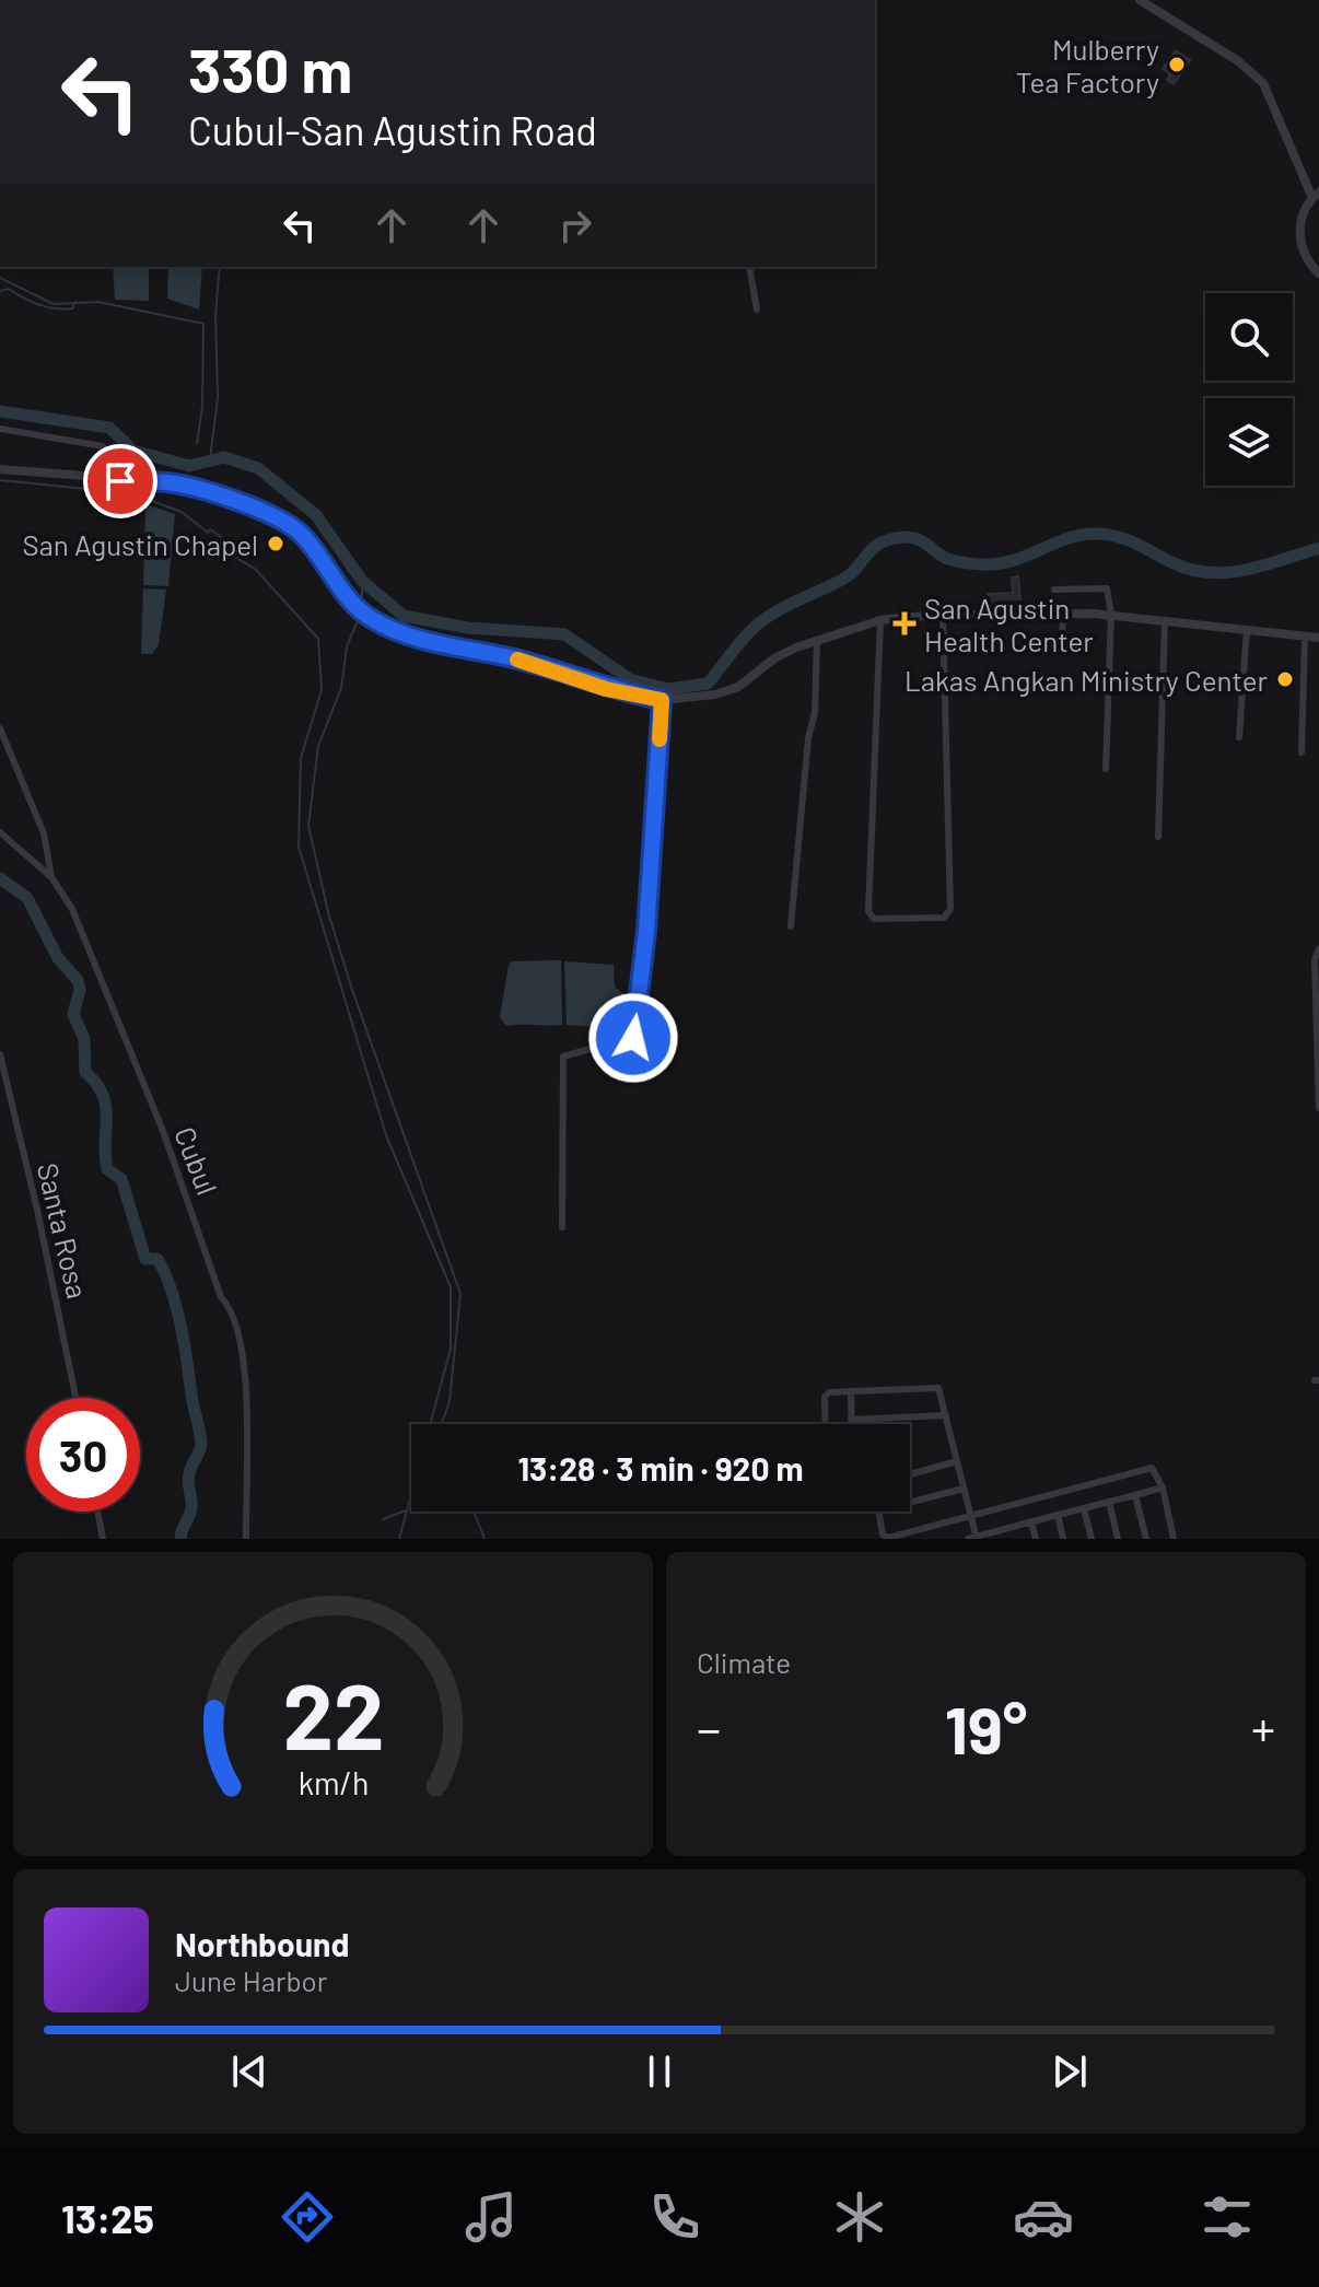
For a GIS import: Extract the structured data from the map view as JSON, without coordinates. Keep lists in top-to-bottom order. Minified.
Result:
{"streets":{"street":["Cubul","Santa Rosa"]},"places":{"other":["Mulberry Tea Factory","San Agustin Chapel","Lakas Angkan Ministry Center"],"health":["San Agustin Health Center"]},"page":{"turn":["330 m","Cubul-San Agustin Road"],"limit":"30","trip":"13:28 · 3 min · 920 m","tile":"Climate","heat":["−","19°","+"],"song":["Northbound","June Harbor"],"tabs":"13:25","gauge":["22","km/h"]}}
